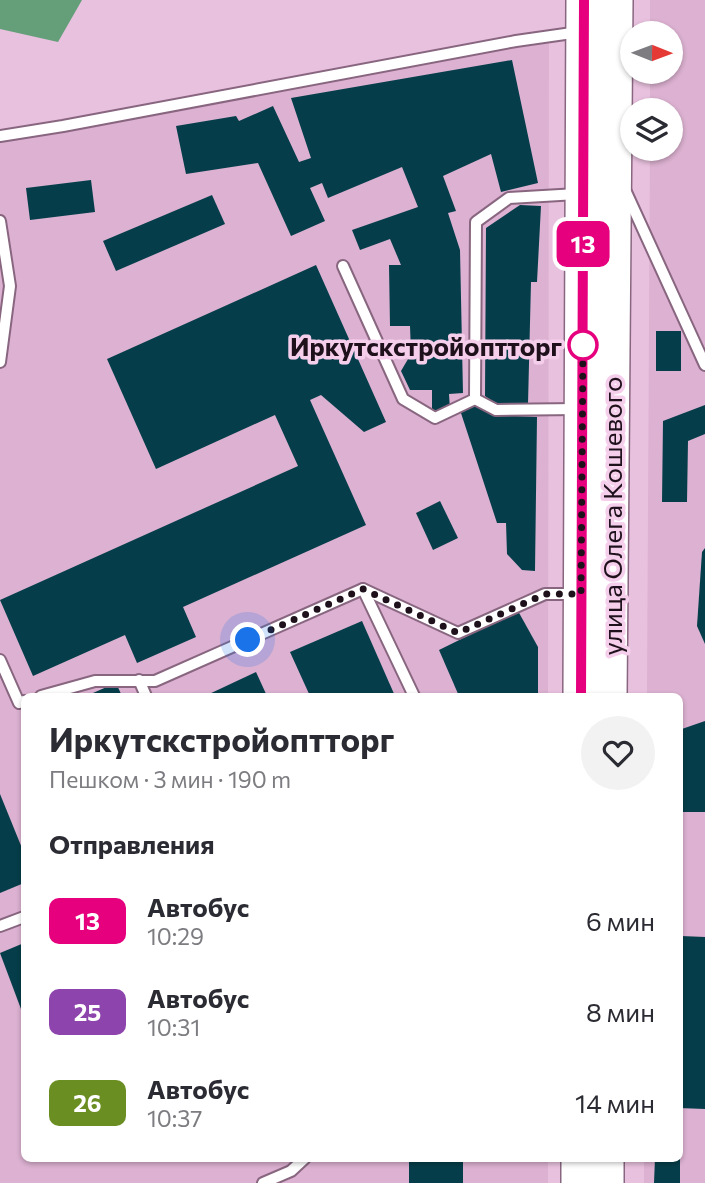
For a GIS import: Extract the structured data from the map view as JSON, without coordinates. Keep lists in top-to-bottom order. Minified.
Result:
{"streets":{"main road":["улица Олега Кошевого"]},"places":["Иркутскстройоптторг"],"lines":["bus line 13"],"north":"right","page":{"on_map":"13","heading":[["Иркутскстройоптторг","Пешком · 3 мин · 190 m"],"Отправления"],"list":[{"mark":"13","name":"Автобус","note":"10:29","value":"6 мин"},{"mark":"25","name":"Автобус","note":"10:31","value":"8 мин"},{"mark":"26","name":"Автобус","note":"10:37","value":"14 мин"}]}}
